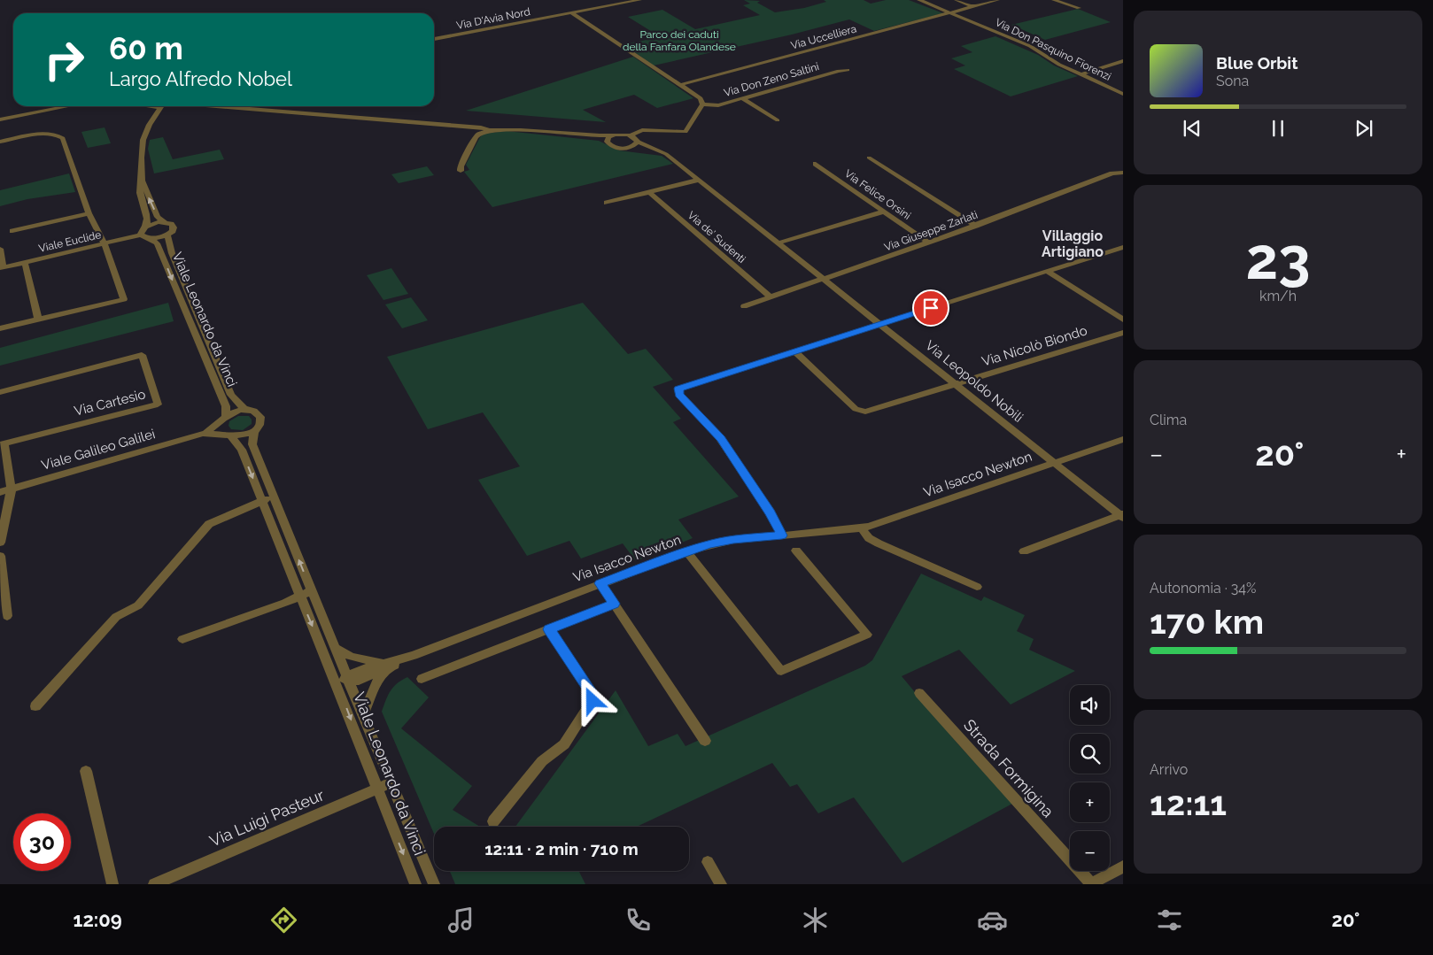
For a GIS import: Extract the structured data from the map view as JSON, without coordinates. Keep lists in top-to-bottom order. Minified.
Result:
{"streets":{"street":["Via D'Avia Nord","Via Uccelliera","Via Don Pasquino Fiorenzi","Via Don Zeno Saltini","Via Felice Orsini","Via Giuseppe Zarlati","Via de’ Sudenti","Viale Euclide","Viale Leonardo da Vinci","Via Nicolò Biondo","Via Leopoldo Nobili","Via Cartesio","Viale Galileo Galilei","Via Isacco Newton","Strada Formigina","Via Luigi Pasteur"]},"crossings":[["Via Uccelliera","Via Don Pasquino Fiorenzi"],["Via Felice Orsini","Via Giuseppe Zarlati"],["Via Giuseppe Zarlati","Via de’ Sudenti"],["Via Giuseppe Zarlati","Via Leopoldo Nobili"],["Viale Leonardo da Vinci","Via Isacco Newton"],["Viale Leonardo da Vinci","Via Luigi Pasteur"],["Via Nicolò Biondo","Via Leopoldo Nobili"],["Via Leopoldo Nobili","Via Isacco Newton"],["Via Cartesio","Viale Galileo Galilei"]],"districts":["Villaggio Artigiano"],"parks":["Parco dei caduti della Fanfara Olandese"],"page":{"turn":["60 m","Largo Alfredo Nobel"],"song":["Blue Orbit","Sona"],"tile":[["23","km/h"],"Clima",["Autonomia · 34%","170 km"],["Arrivo","12:11"]],"heat":["−","20°","+"],"map_buttons":["+","−"],"limit":"30","trip":"12:11 · 2 min · 710 m","tabs":["12:09","20°"]}}
